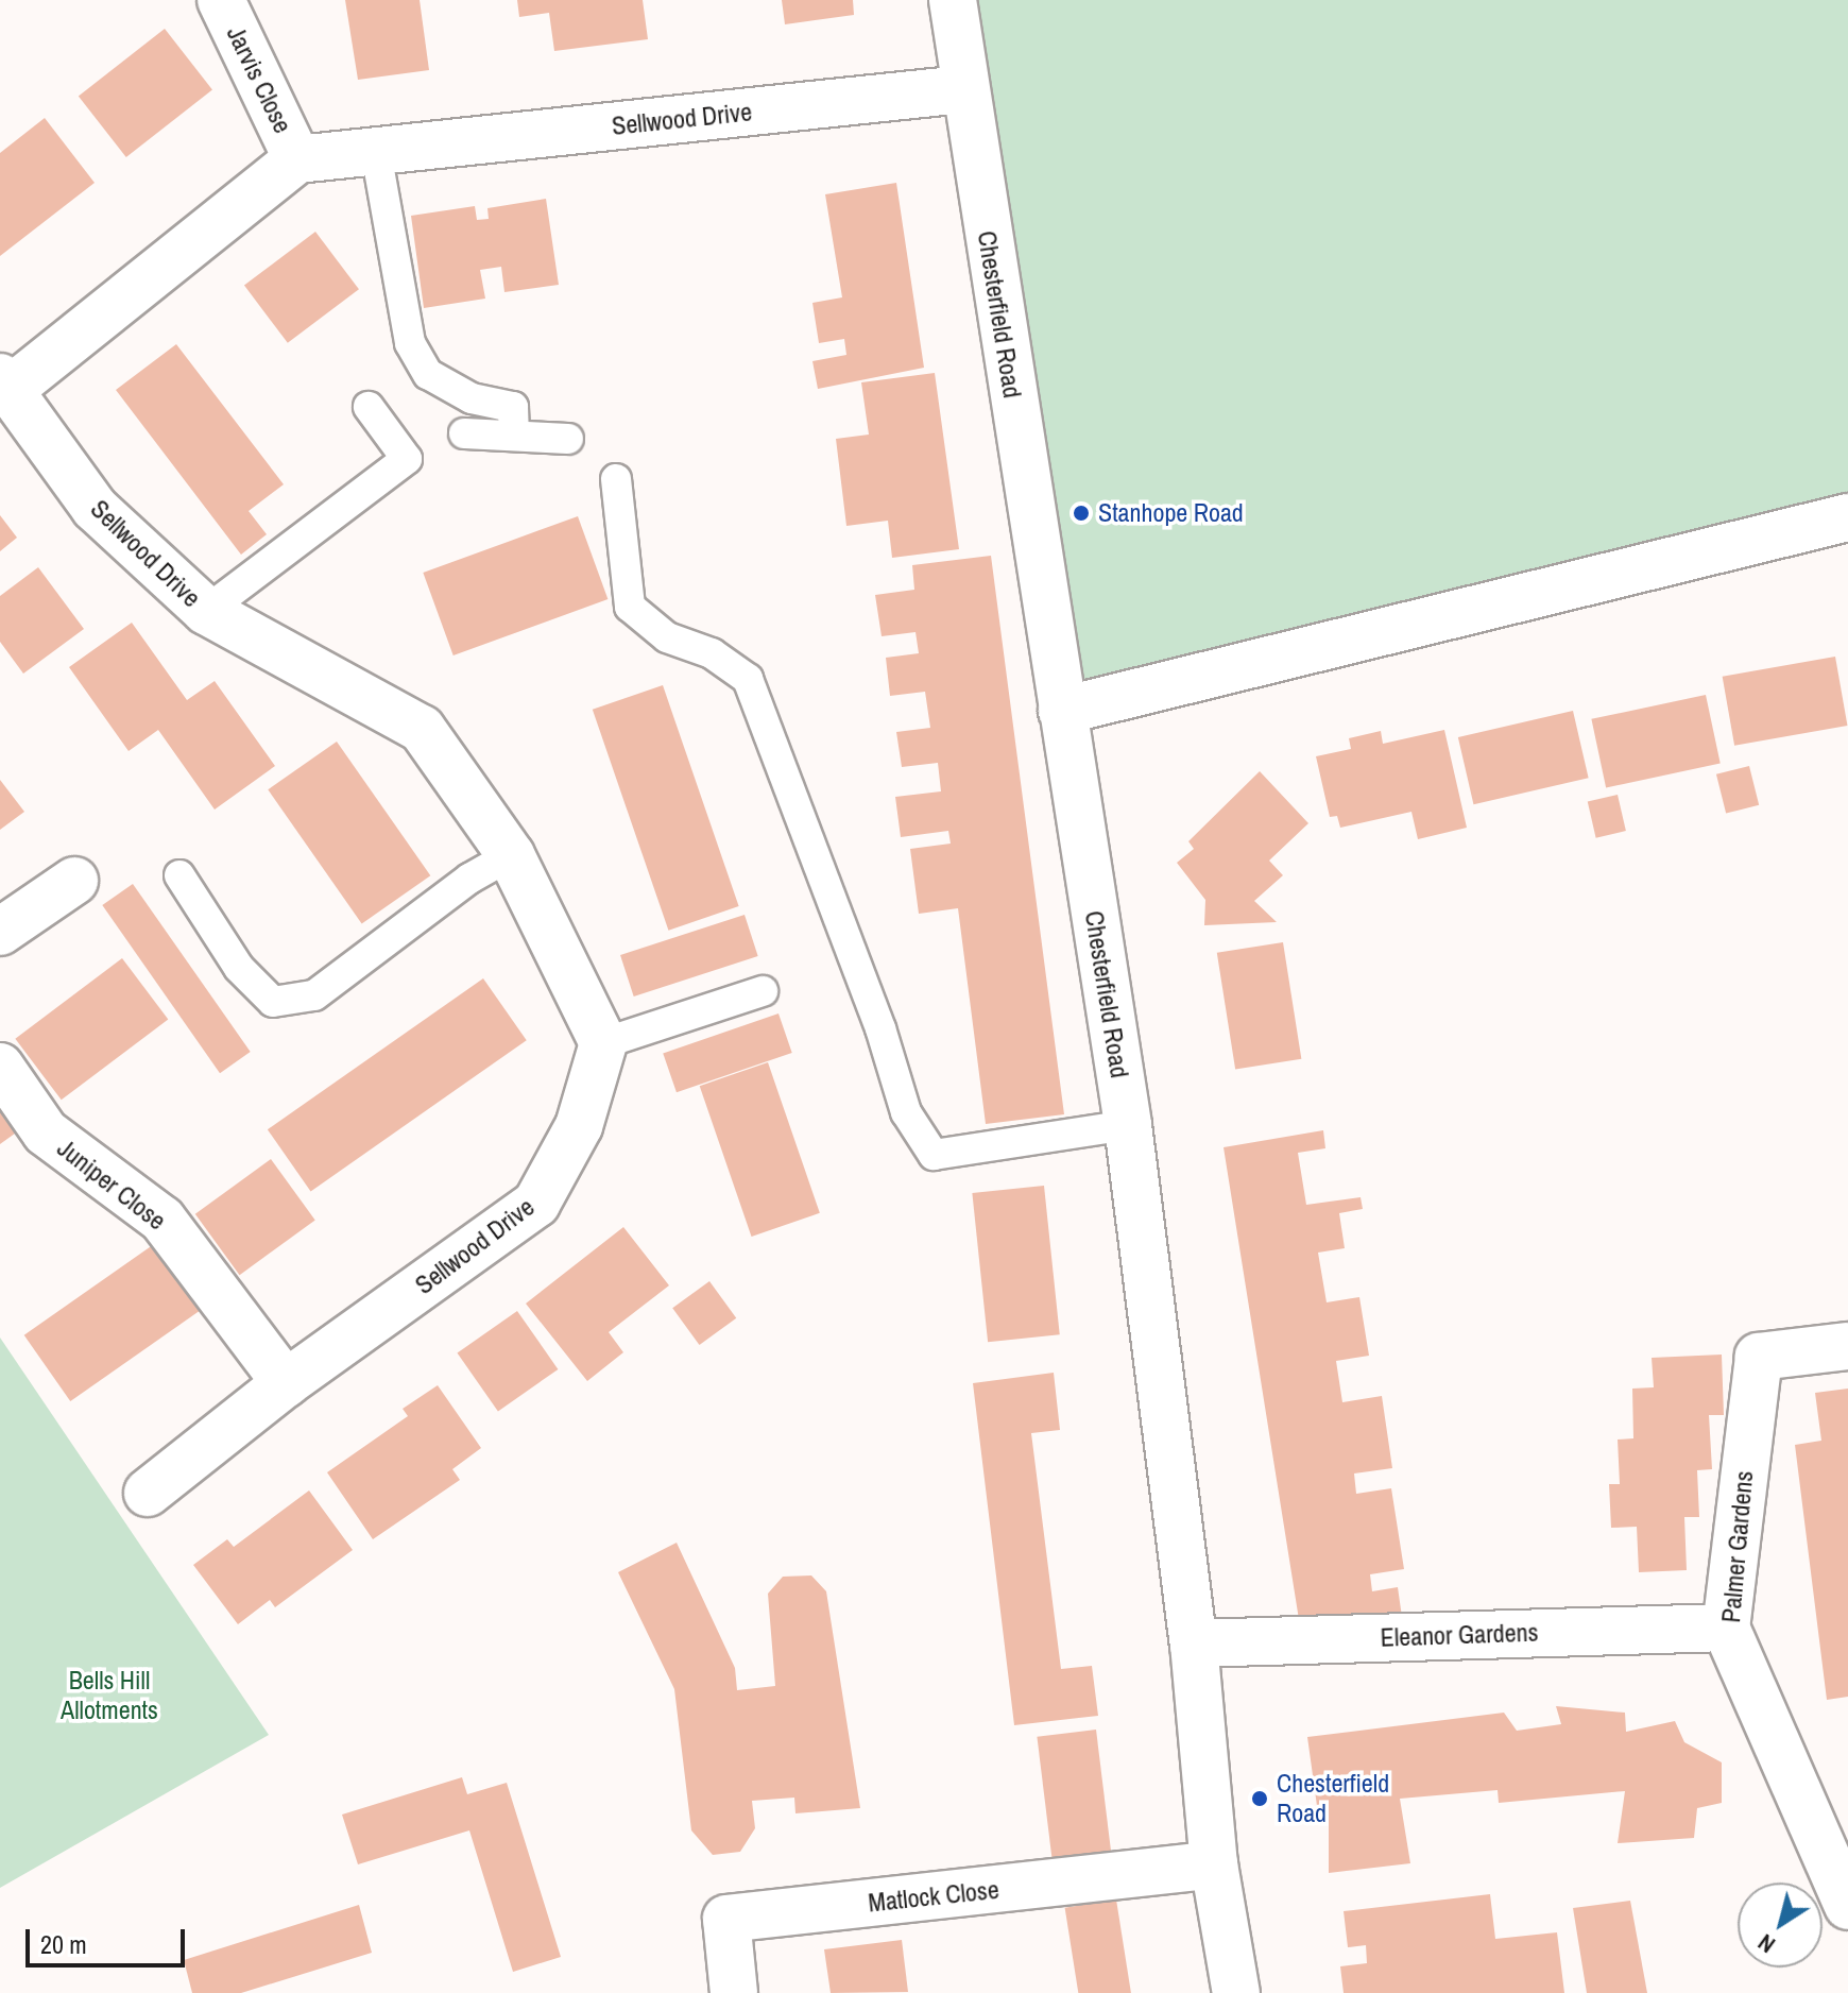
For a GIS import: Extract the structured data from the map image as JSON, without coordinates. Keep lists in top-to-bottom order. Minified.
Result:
{"streets":{"street":["Jarvis Close","Sellwood Drive","Chesterfield Road","Juniper Close","Palmer Gardens","Eleanor Gardens","Matlock Close"]},"crossings":[["Jarvis Close","Sellwood Drive"],["Sellwood Drive","Chesterfield Road"],["Sellwood Drive","Juniper Close"],["Chesterfield Road","Eleanor Gardens"],["Chesterfield Road","Matlock Close"],["Palmer Gardens","Eleanor Gardens"]],"parks":["Bells Hill Allotments"],"places":["Stanhope Road","Chesterfield Road"],"scale_bar":"20 m","north":"bottom left"}
